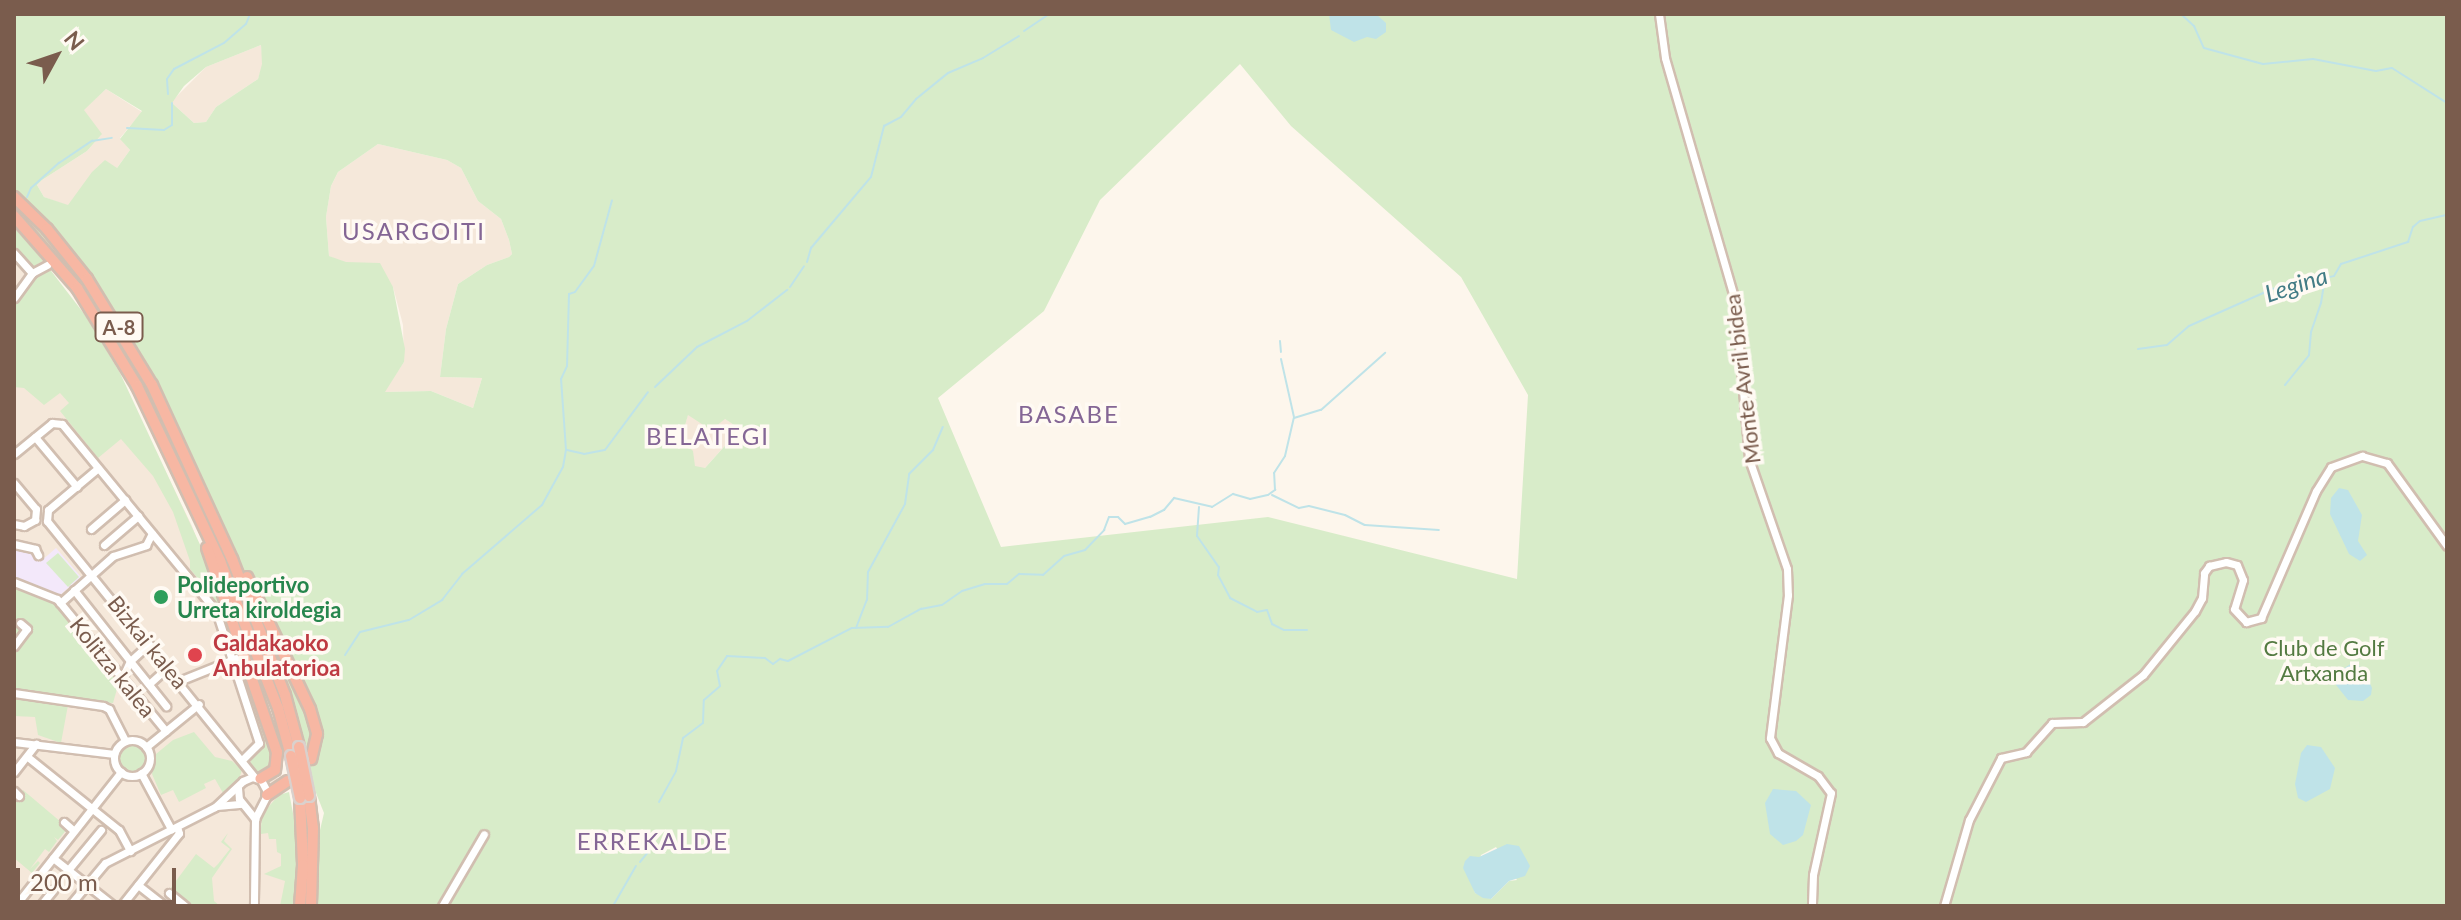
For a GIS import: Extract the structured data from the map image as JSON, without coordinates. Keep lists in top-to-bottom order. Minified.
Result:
{"streets":{"highway":["A-8"],"street":["Monte Avril bidea","Bizkai kalea","Kolitza kalea"]},"crossings":[["Bizkai kalea","Kolitza kalea"]],"districts":["USARGOITI","BASABE","BELATEGI","ERREKALDE"],"water":["Legina"],"parks":["Club de Golf Artxanda"],"places":["Polideportivo Urreta kiroldegia","Galdakaoko Anbulatorioa"],"scale_bar":"200 m","north":"top right"}
